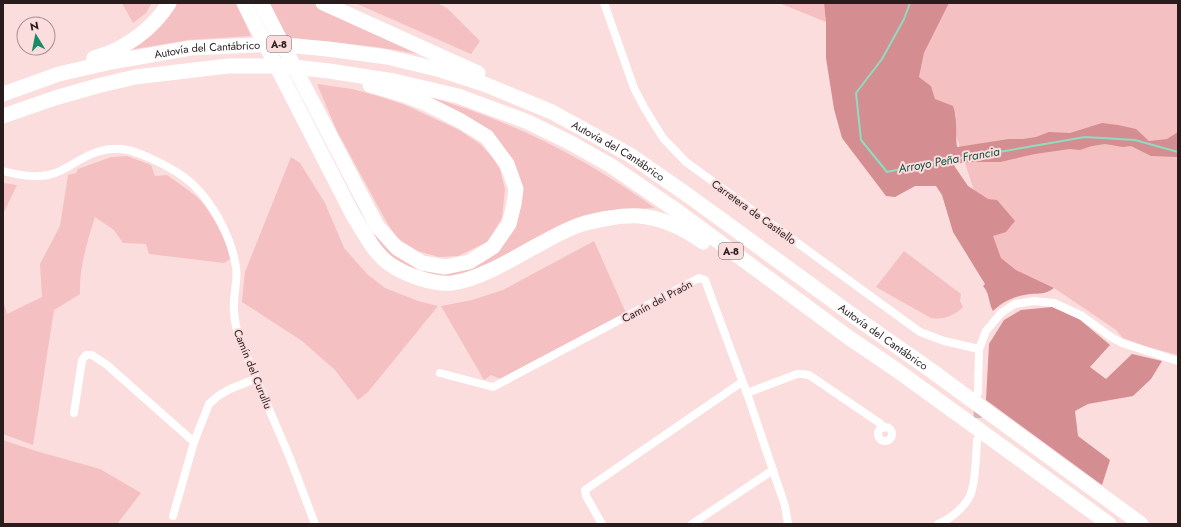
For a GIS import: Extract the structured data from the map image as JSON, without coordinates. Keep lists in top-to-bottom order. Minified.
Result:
{"streets":{"highway":["A-8","Autovía del Cantábrico"],"street":["Carretera de Castiello","Camín del Praón","Camín del Curullu"]},"water":["Arroyo Peña Francia"],"north":"top"}
